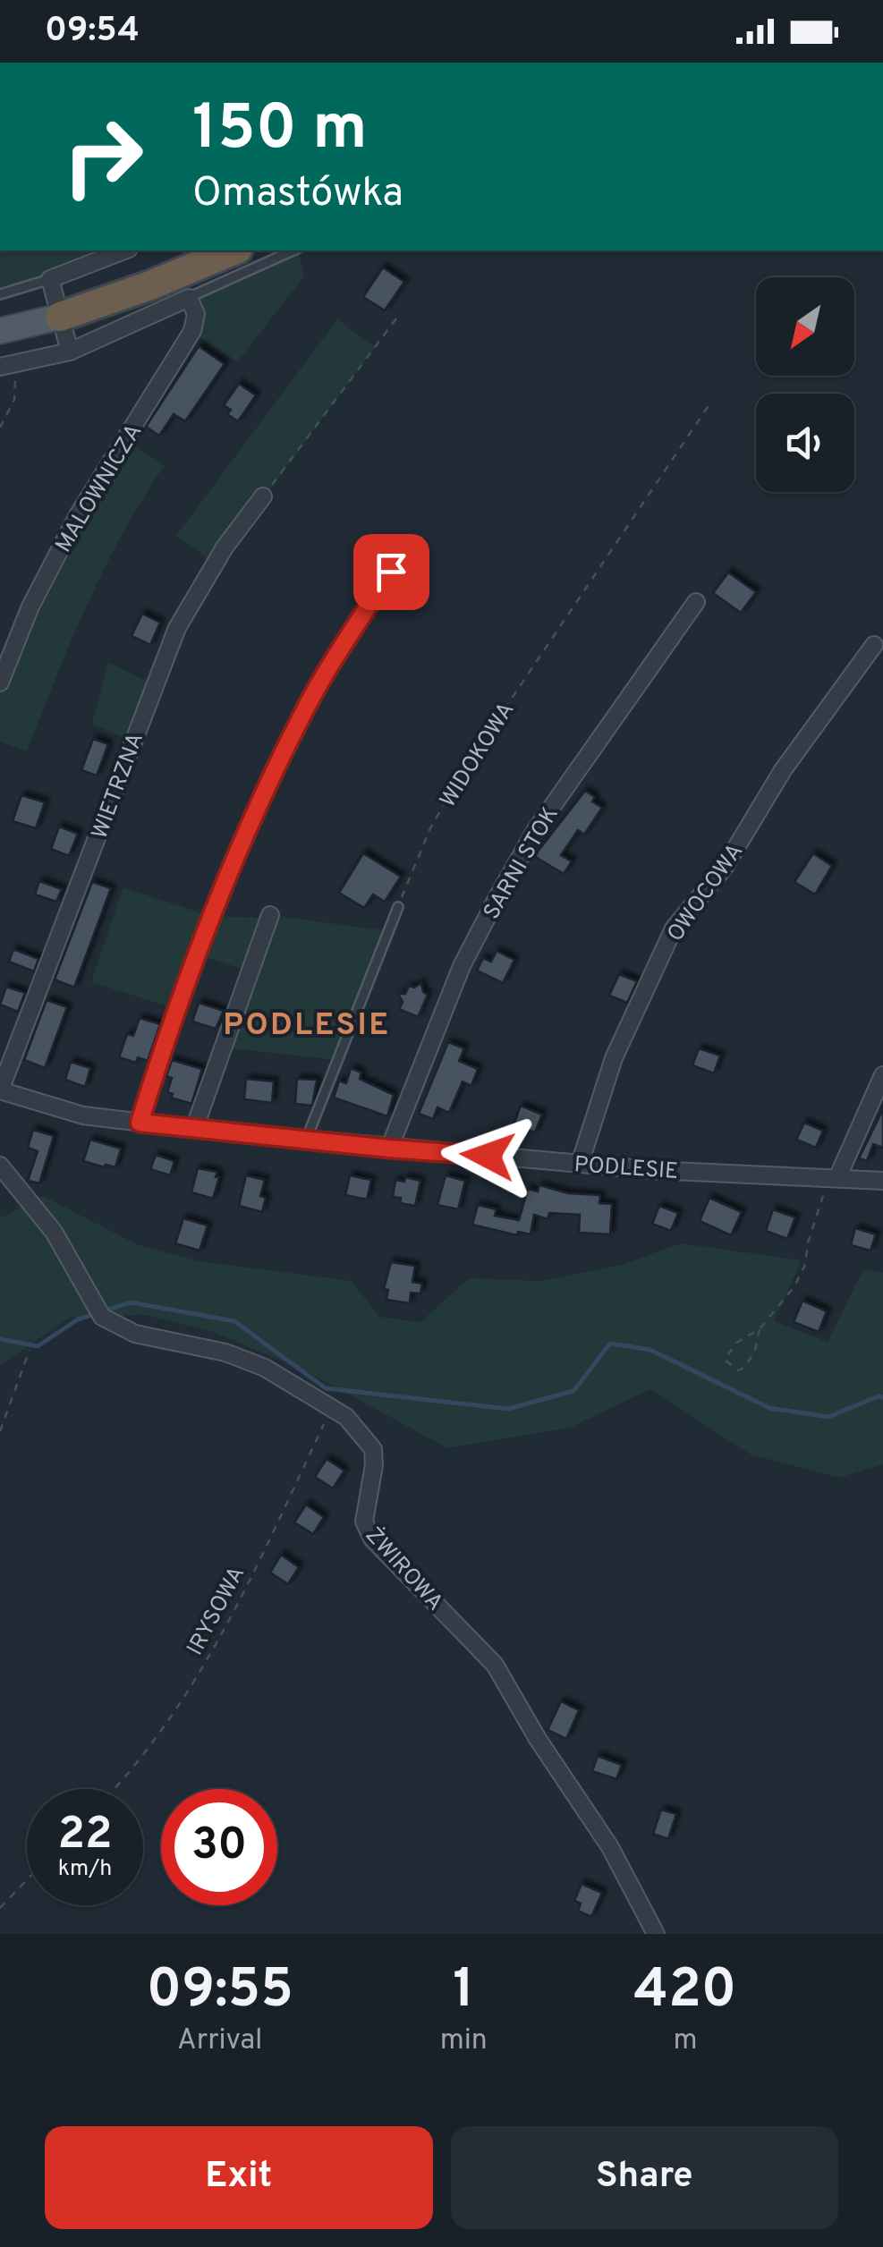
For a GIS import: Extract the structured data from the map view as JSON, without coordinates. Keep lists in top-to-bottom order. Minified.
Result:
{"streets":{"street":["MALOWNICZA","WIETRZNA","SARNI STOK","OWOCOWA","PODLESIE","ŻWIROWA"],"path":["WIDOKOWA","IRYSOWA"]},"crossings":[["WIETRZNA","PODLESIE"],["SARNI STOK","PODLESIE"],["OWOCOWA","PODLESIE"],["ŻWIROWA","IRYSOWA"]],"districts":["PODLESIE"],"north":"bottom left","page":{"status":"09:54","turn":["150 m","Omastówka"],"speed":"22 km/h","limit":"30","eta":["09:55","Arrival","1","min","420","m"],"buttons":["Exit","Share"]}}
